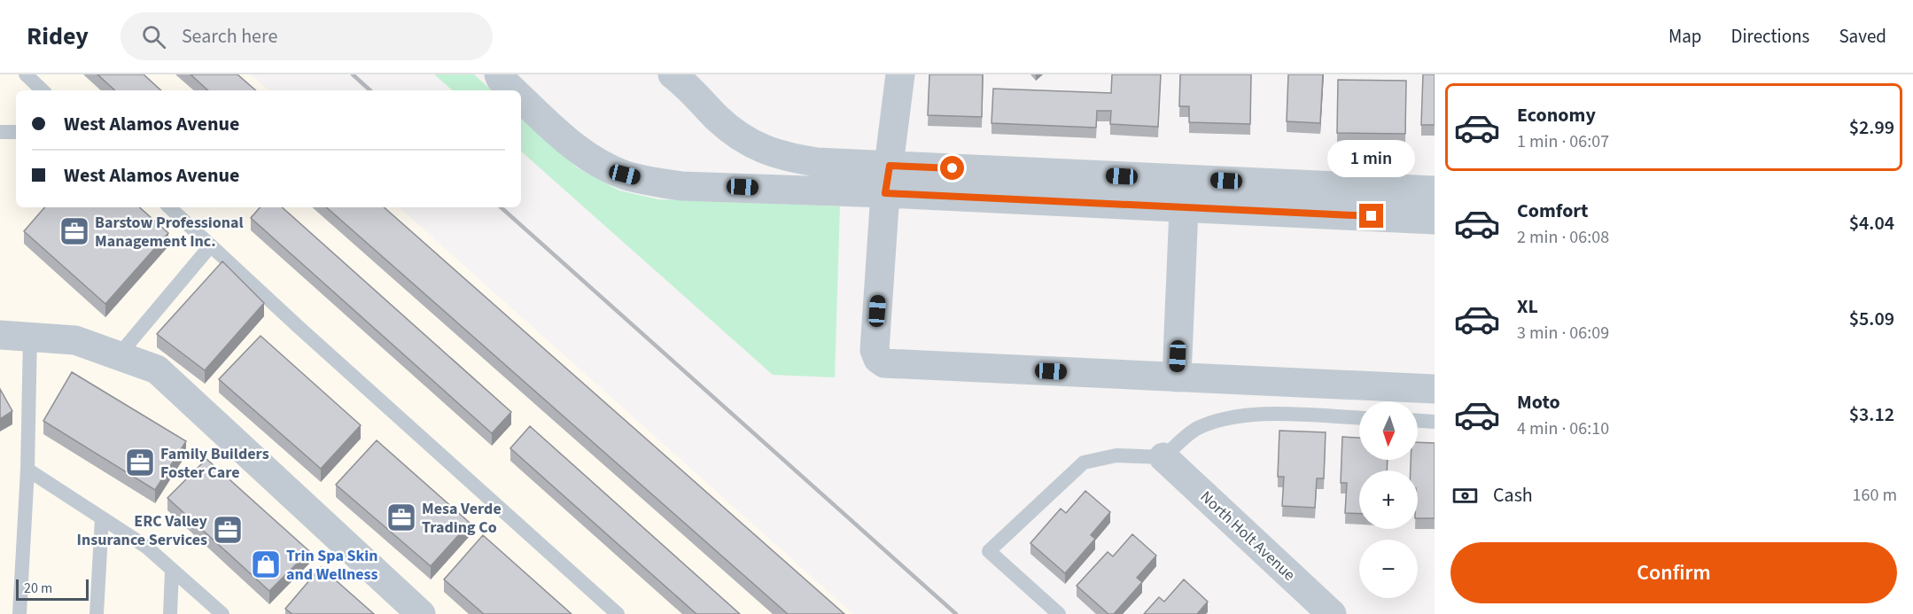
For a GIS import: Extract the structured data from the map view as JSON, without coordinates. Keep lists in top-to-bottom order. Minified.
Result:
{"streets":{"street":["North Holt Avenue"]},"places":{"office":["Barstow Professional Management Inc.","Family Builders Foster Care","Mesa Verde Trading Co","ERC Valley Insurance Services"],"shop":["Trin Spa Skin and Wellness"]},"scale_bar":"20 m","north":"bottom","page":{"header":"Ridey","search":"Search here","nav":["Map","Directions","Saved"],"list":[{"name":"Economy","note":"1 min · 06:07","value":"$2.99"},{"name":"Comfort","note":"2 min · 06:08","value":"$4.04"},{"name":"XL","note":"3 min · 06:09","value":"$5.09"},{"name":"Moto","note":"4 min · 06:10","value":"$3.12"}],"banner":["West Alamos Avenue","West Alamos Avenue"],"bubble":"1 min","map_buttons":["+","−"],"pay":["Cash","160 m"],"buttons":"Confirm","scale":"20 m"}}
